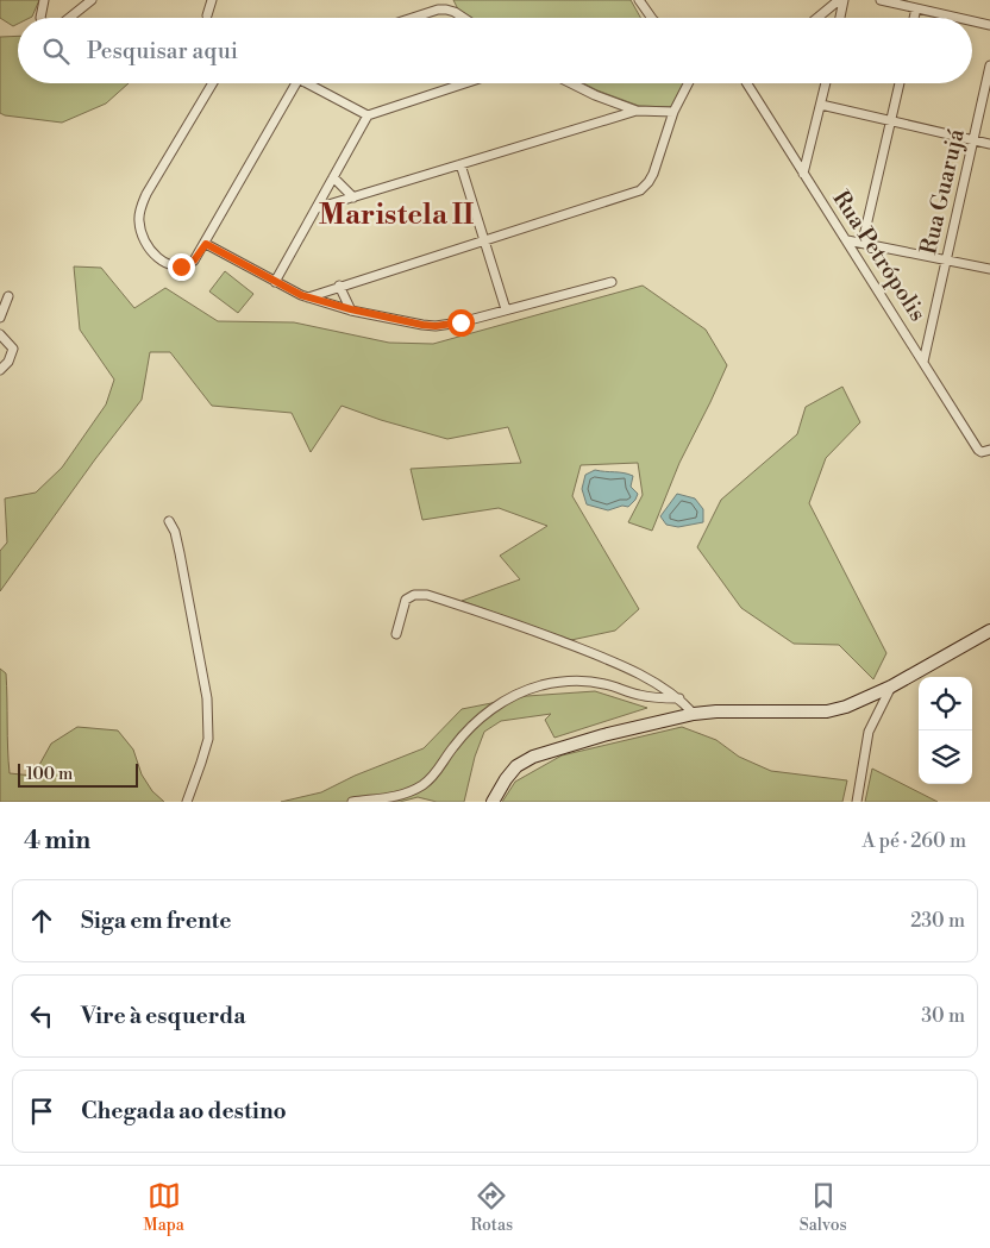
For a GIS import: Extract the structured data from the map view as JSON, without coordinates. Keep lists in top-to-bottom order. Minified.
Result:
{"streets":{"street":["Rua Guarujá","Rua Petrópolis"]},"crossings":[["Rua Guarujá","Rua Petrópolis"]],"districts":["Maristela II"],"scale_bar":"100 m","page":{"search":"Pesquisar aqui","scale":"100 m","heading":["4 min","A pé · 260 m"],"list":[["Siga em frente","230 m"],["Vire à esquerda","30 m"],"Chegada ao destino"],"nav":["Mapa","Rotas","Salvos"]}}
